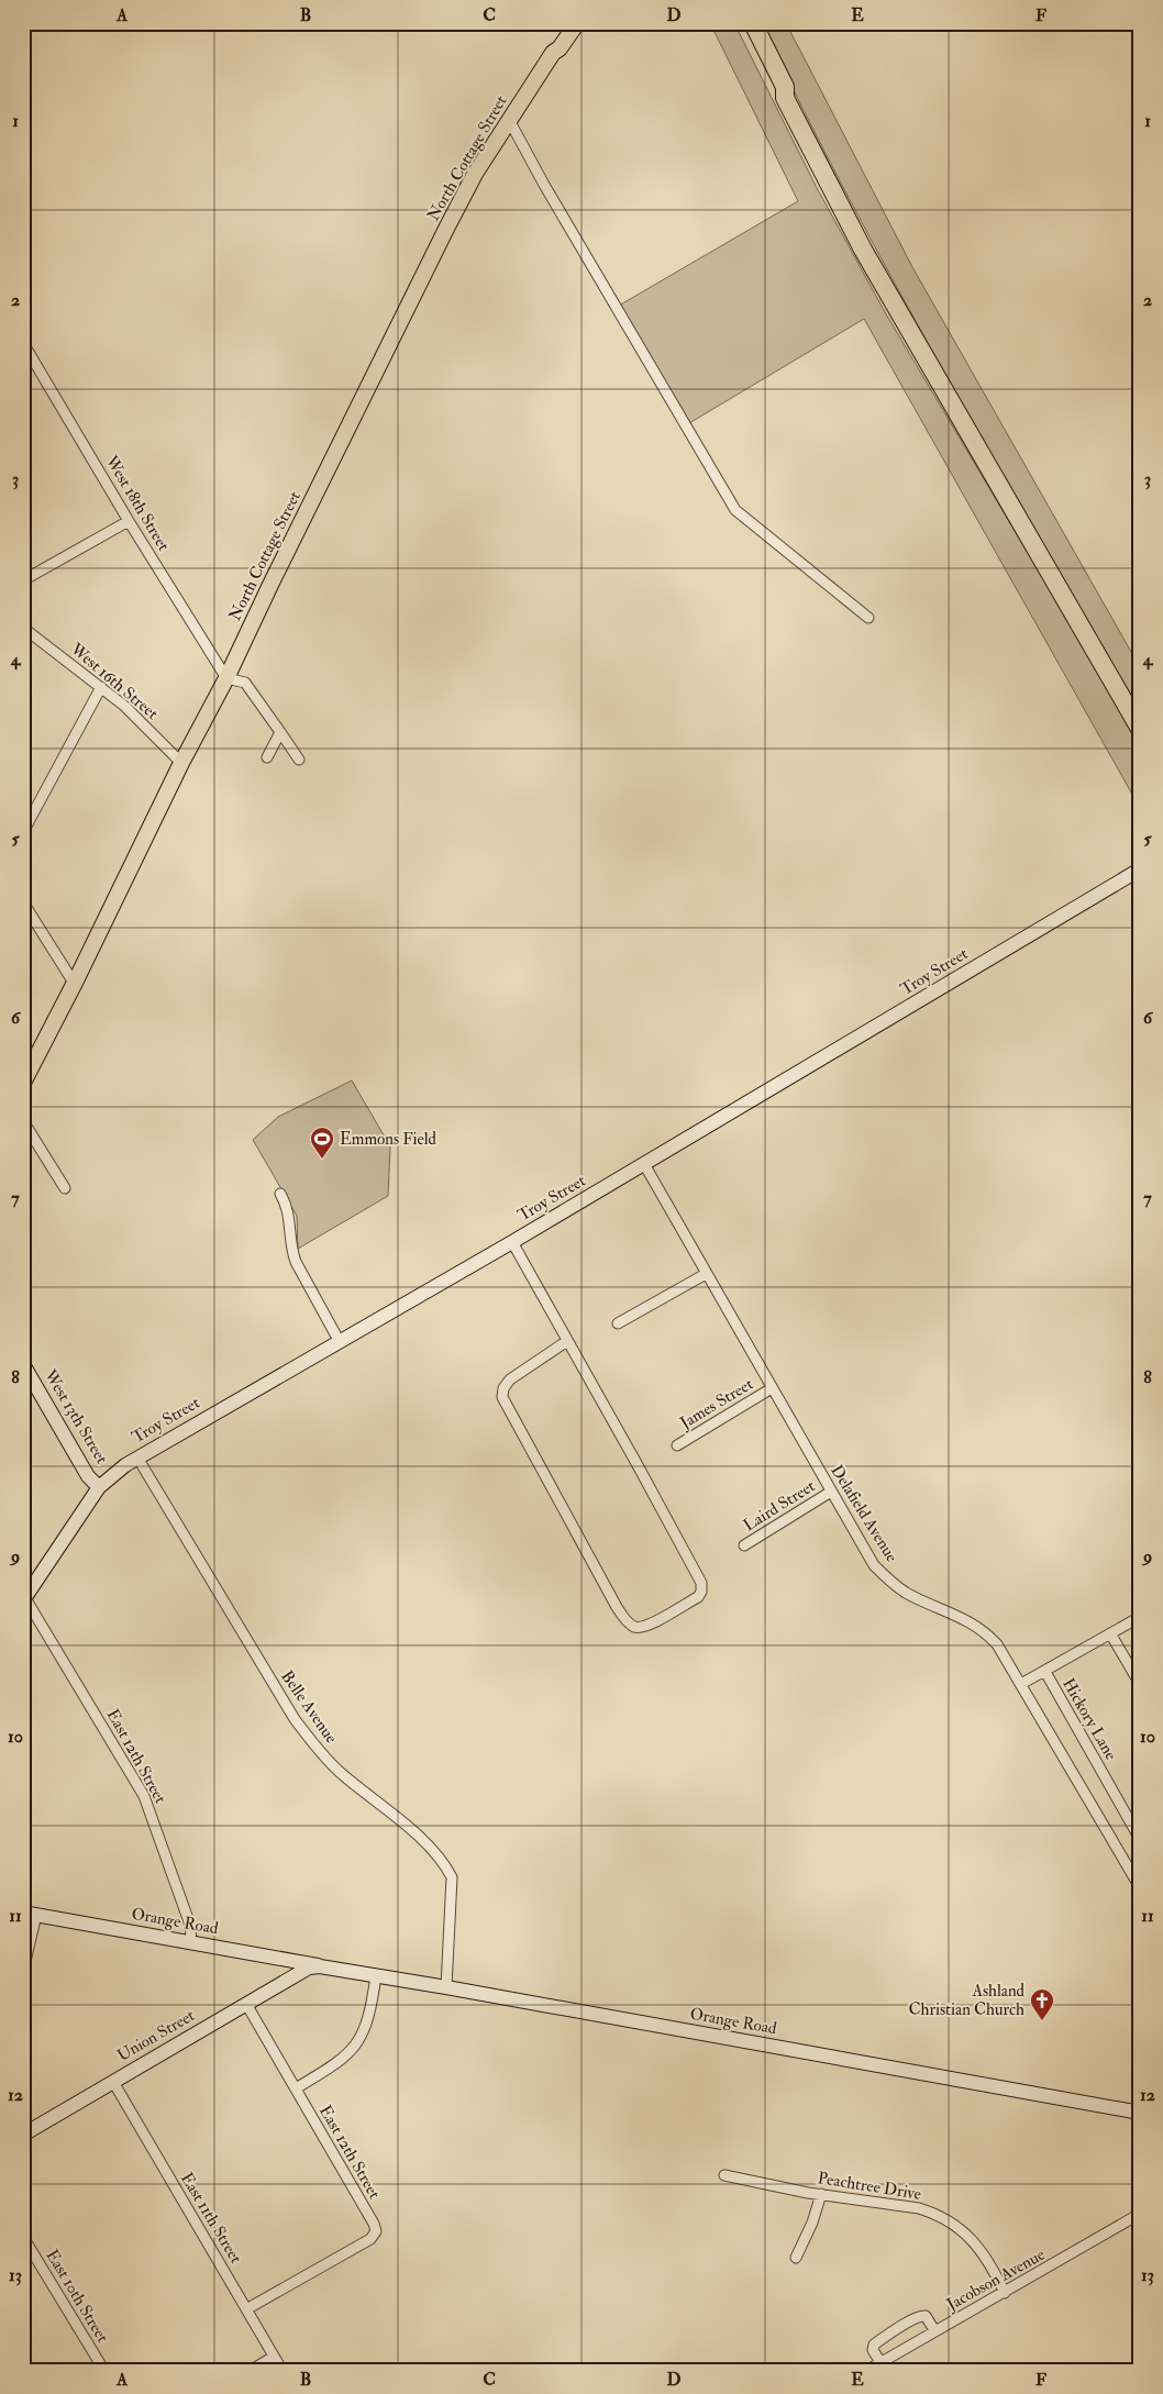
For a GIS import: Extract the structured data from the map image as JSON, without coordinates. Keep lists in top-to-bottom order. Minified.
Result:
{"streets":{"main road":["North Cottage Street","Troy Street","West 13th Street","Orange Road","Union Street"],"street":["West 18th Street","West 16th Street","James Street","Laird Street","Delafield Avenue","Belle Avenue","Hickory Lane","East 12th Street","Peachtree Drive","East 11th Street","Jacobson Avenue","East 10th Street"]},"crossings":[["North Cottage Street","West 18th Street"],["North Cottage Street","West 16th Street"],["Troy Street","West 13th Street"],["Troy Street","Delafield Avenue"],["Troy Street","Belle Avenue"],["Troy Street","East 12th Street"],["James Street","Delafield Avenue"],["Laird Street","Delafield Avenue"],["Belle Avenue","Orange Road"],["East 12th Street","Orange Road"],["East 12th Street","Union Street"],["East 12th Street","East 11th Street"],["Orange Road","Union Street"],["Union Street","East 11th Street"],["Peachtree Drive","Jacobson Avenue"]],"places":{"sports":["Emmons Field"],"church":["Ashland Christian Church"]},"grid":{"columns":["A","B","C","D","E","F"],"rows":["1","2","3","4","5","6","7","8","9","10","11","12","13"]}}
